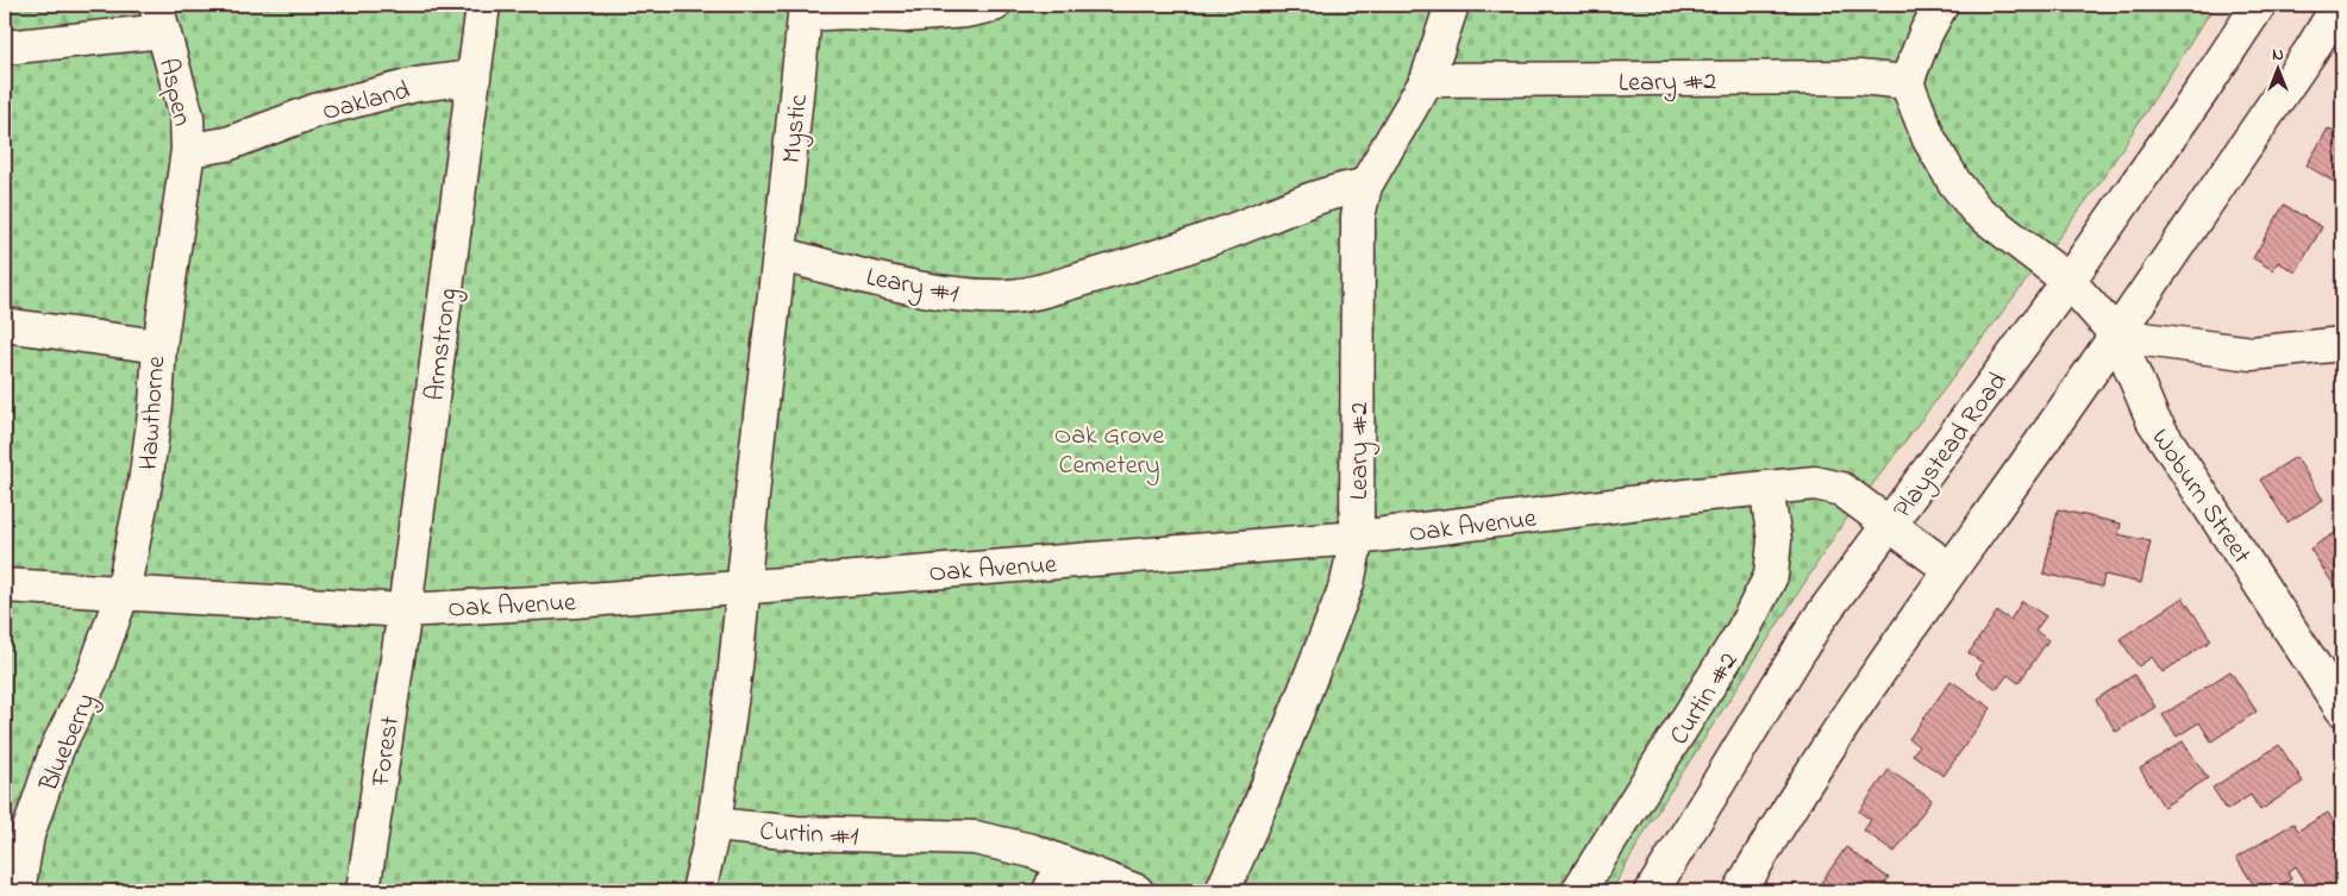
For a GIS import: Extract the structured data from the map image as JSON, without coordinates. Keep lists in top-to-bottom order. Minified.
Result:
{"streets":{"main road":["Leary #2","Aspen","Oakland","Mystic","Leary #1","Armstrong","Hawthorne","Playstead Road","Woburn Street","Oak Avenue","Curtin #2","Blueberry","Forest","Curtin #1"]},"crossings":[["Leary #2","Leary #1"],["Leary #2","Woburn Street"],["Leary #2","Oak Avenue"],["Aspen","Oakland"],["Aspen","Hawthorne"],["Oakland","Armstrong"],["Mystic","Leary #1"],["Armstrong","Oak Avenue"],["Armstrong","Forest"],["Hawthorne","Oak Avenue"],["Hawthorne","Blueberry"],["Playstead Road","Woburn Street"],["Playstead Road","Oak Avenue"],["Oak Avenue","Curtin #2"],["Oak Avenue","Blueberry"],["Oak Avenue","Forest"]],"parks":["Oak Grove Cemetery"],"north":"top"}
